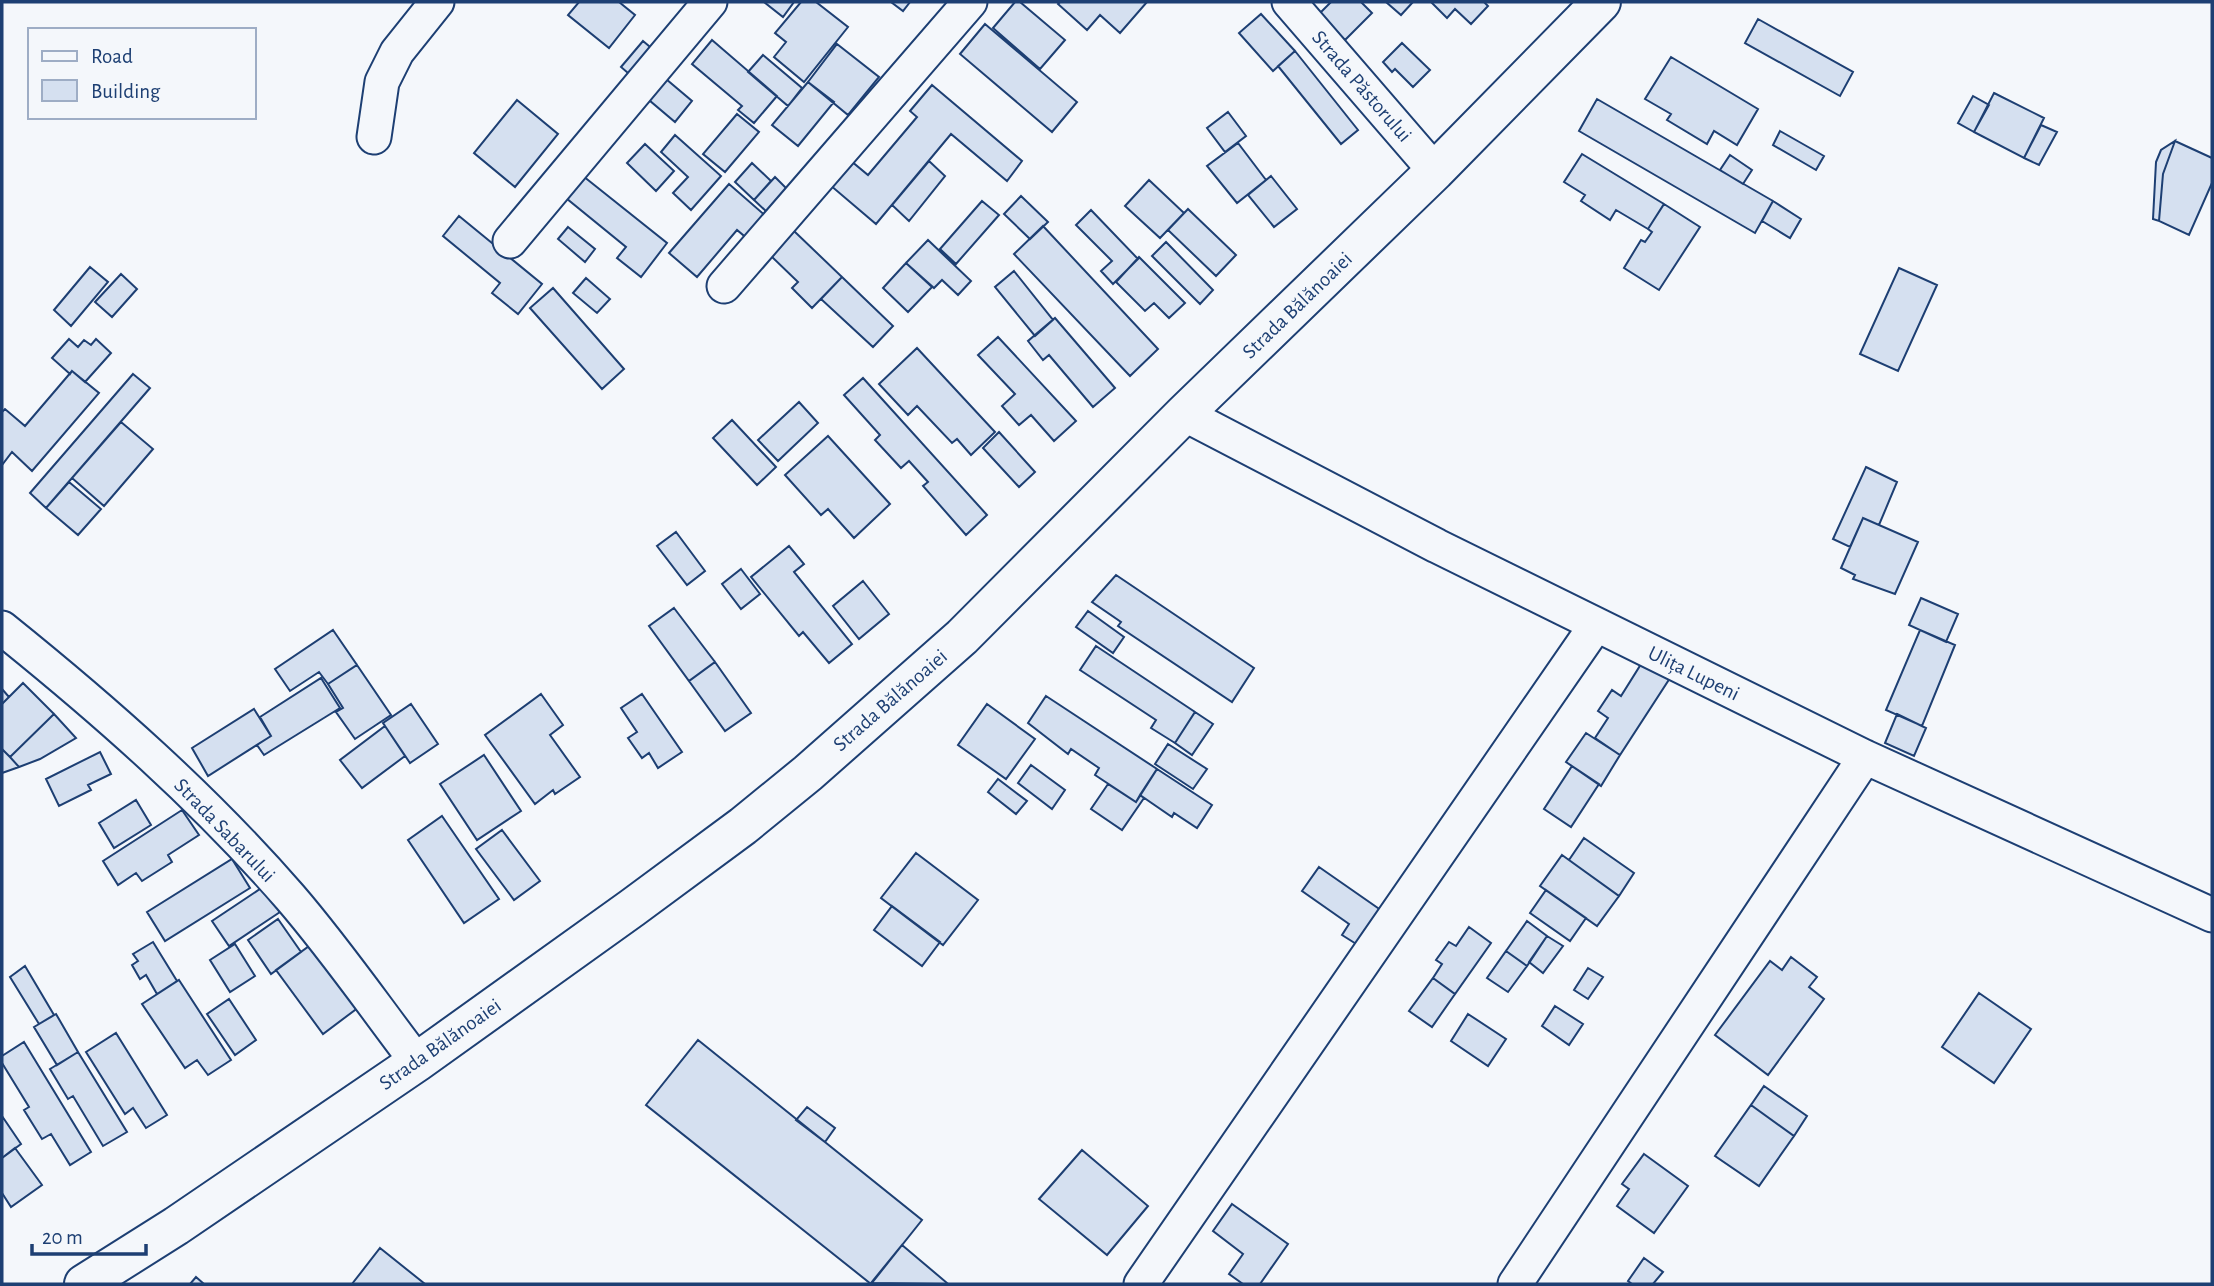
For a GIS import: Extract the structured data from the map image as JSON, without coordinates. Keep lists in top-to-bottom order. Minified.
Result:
{"streets":{"main road":["Strada Bălănoaiei"],"street":["Strada Păstorului","Ulița Lupeni","Strada Sabarului"]},"crossings":[["Strada Păstorului","Strada Bălănoaiei"],["Strada Bălănoaiei","Ulița Lupeni"],["Strada Bălănoaiei","Strada Sabarului"]],"legend":["Road","Building"],"scale_bar":"20 m"}
